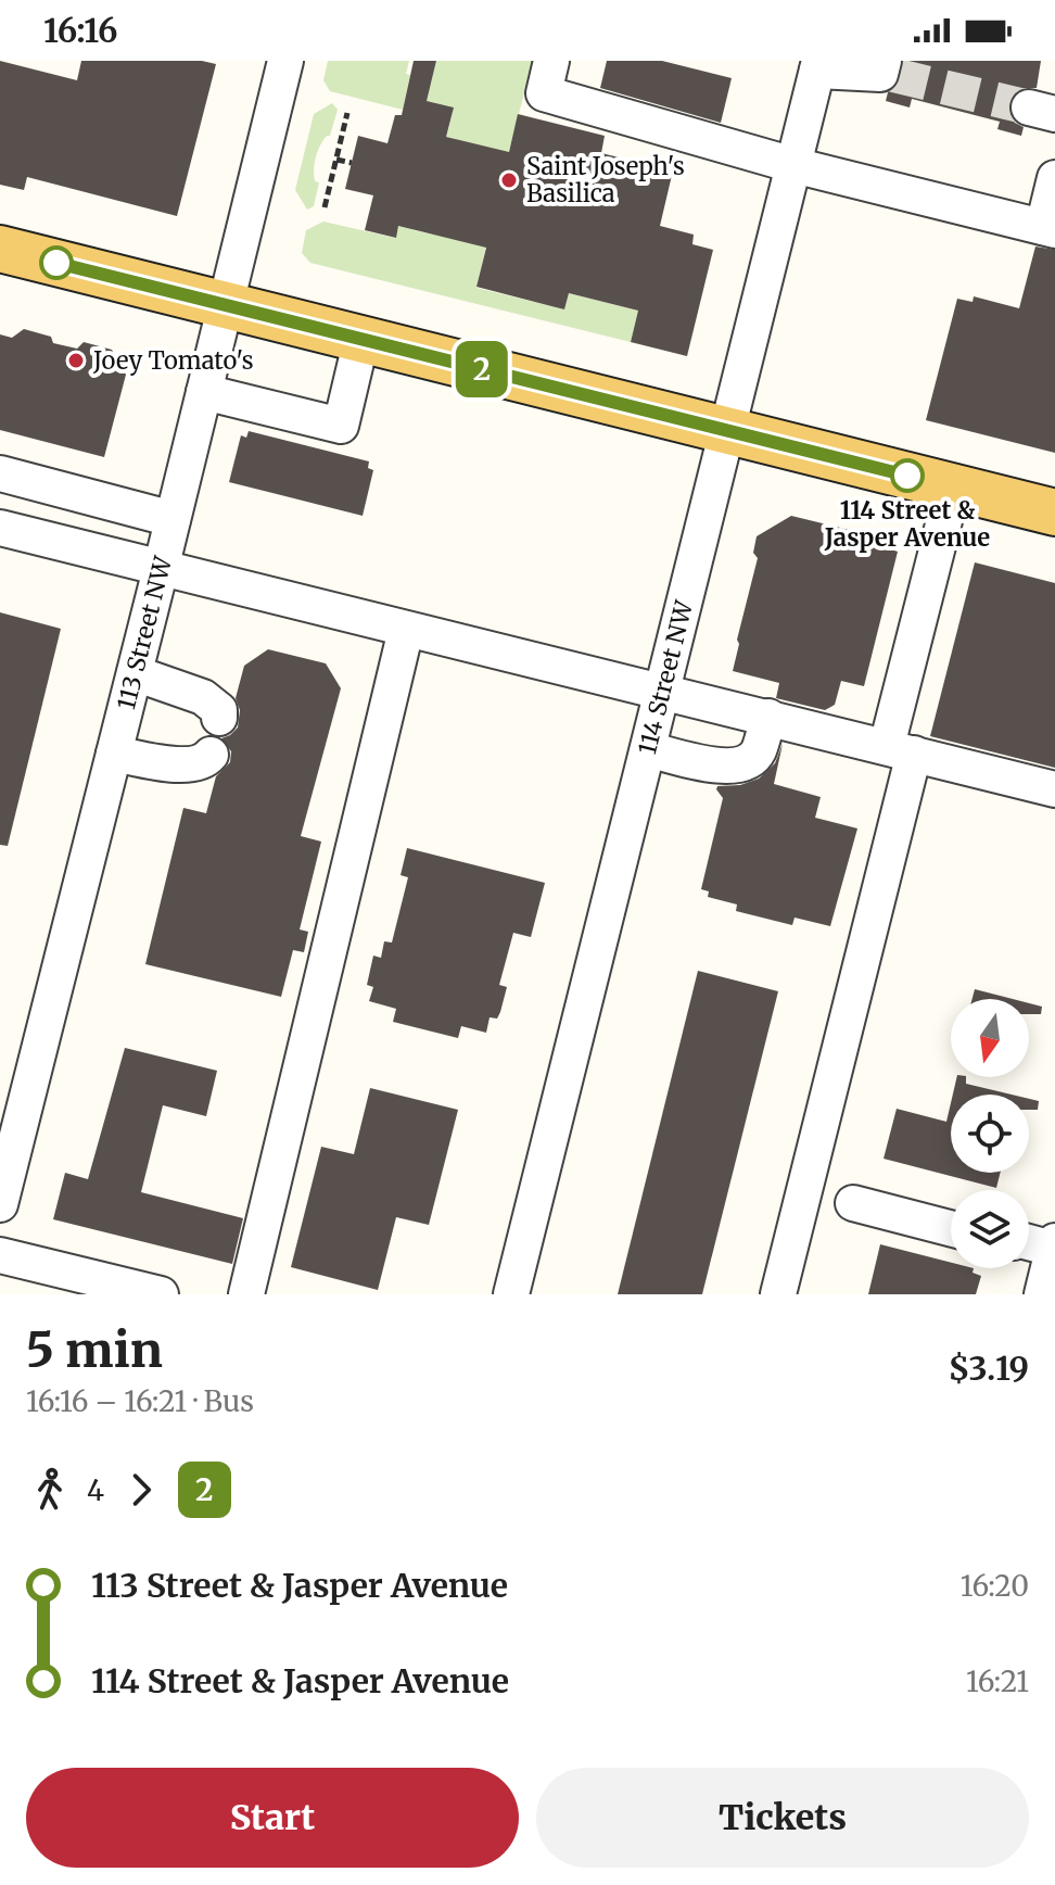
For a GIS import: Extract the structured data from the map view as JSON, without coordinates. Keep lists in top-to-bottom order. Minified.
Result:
{"streets":{"street":["113 Street NW","114 Street NW"]},"places":["Saint Joseph's Basilica","Joey Tomato's","114 Street & Jasper Avenue"],"lines":["bus line 2"],"north":"bottom","page":{"status":"16:16","on_map":"2","heading":["5 min","16:16 – 16:21 · Bus","$3.19"],"legs":["4","2"],"list":[{"name":"113 Street & Jasper Avenue","value":"16:20"},{"name":"114 Street & Jasper Avenue","value":"16:21"}],"buttons":["Start","Tickets"]}}
